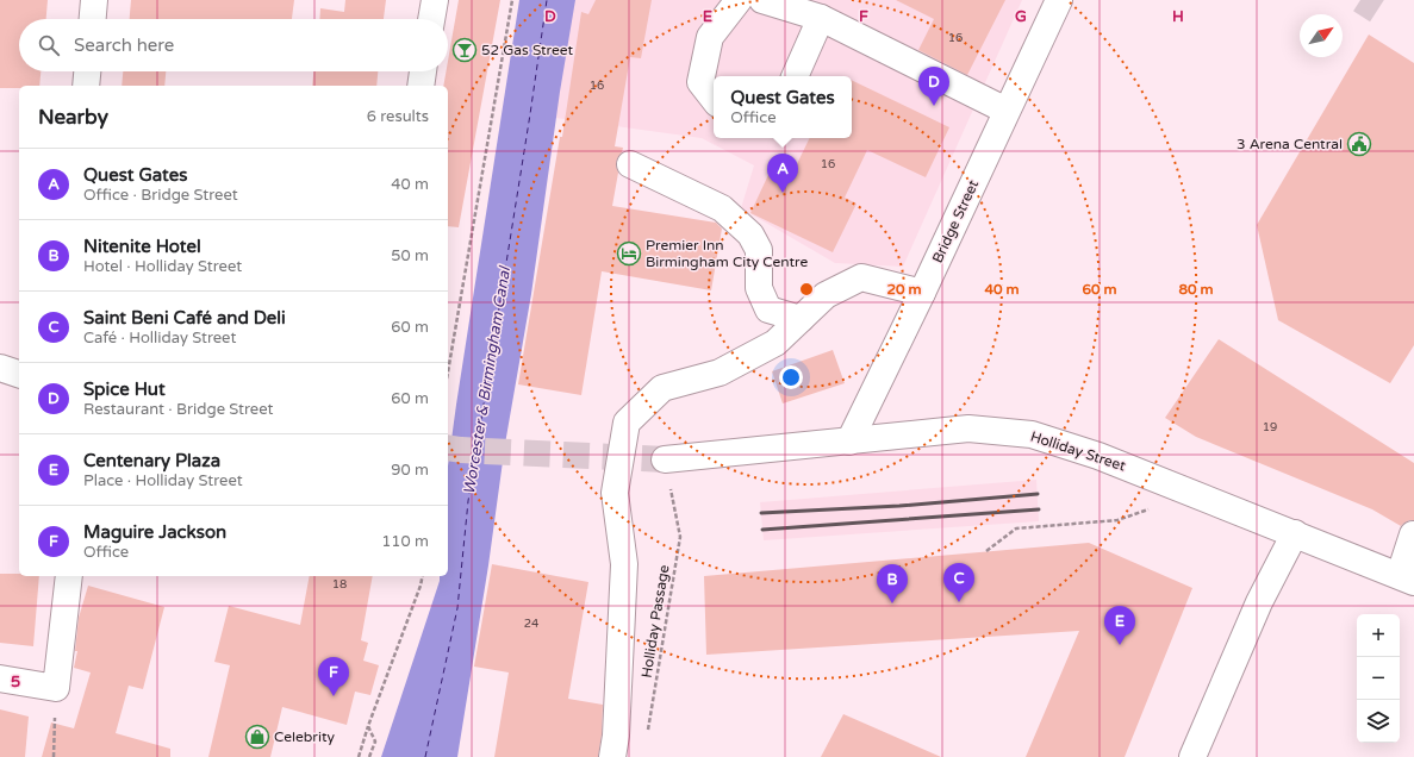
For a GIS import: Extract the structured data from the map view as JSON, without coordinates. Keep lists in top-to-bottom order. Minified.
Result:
{"streets":{"street":["Bridge Street","Holliday Street"],"path":["Holliday Passage"]},"crossings":[["Bridge Street","Holliday Street"]],"water":["Worcester & Birmingham Canal"],"places":{"bar":["52 Gas Street"],"public building":["3 Arena Central"],"hotel":["Premier Inn Birmingham City Centre"],"shop":["Celebrity"]},"house_numbers":["16","16","16","19","18","24"],"north":"top right","page":{"search":"Search here","pins":["D","A","C","B","E","F"],"popup":["Quest Gates","Office"],"heading":["Nearby","6 results"],"list":[{"mark":"A","name":"Quest Gates","note":"Office · Bridge Street","value":"40 m"},{"mark":"B","name":"Nitenite Hotel","note":"Hotel · Holliday Street","value":"50 m"},{"mark":"C","name":"Saint Beni Café and Deli","note":"Café · Holliday Street","value":"60 m"},{"mark":"D","name":"Spice Hut","note":"Restaurant · Bridge Street","value":"60 m"},{"mark":"E","name":"Centenary Plaza","note":"Place · Holliday Street","value":"90 m"},{"mark":"F","name":"Maguire Jackson","note":"Office","value":"110 m"}],"map_buttons":["+","−"]},"grid":{"columns":["D","E","F","G","H"],"rows":["5"]},"rings":["20 m","40 m","60 m","80 m"]}
